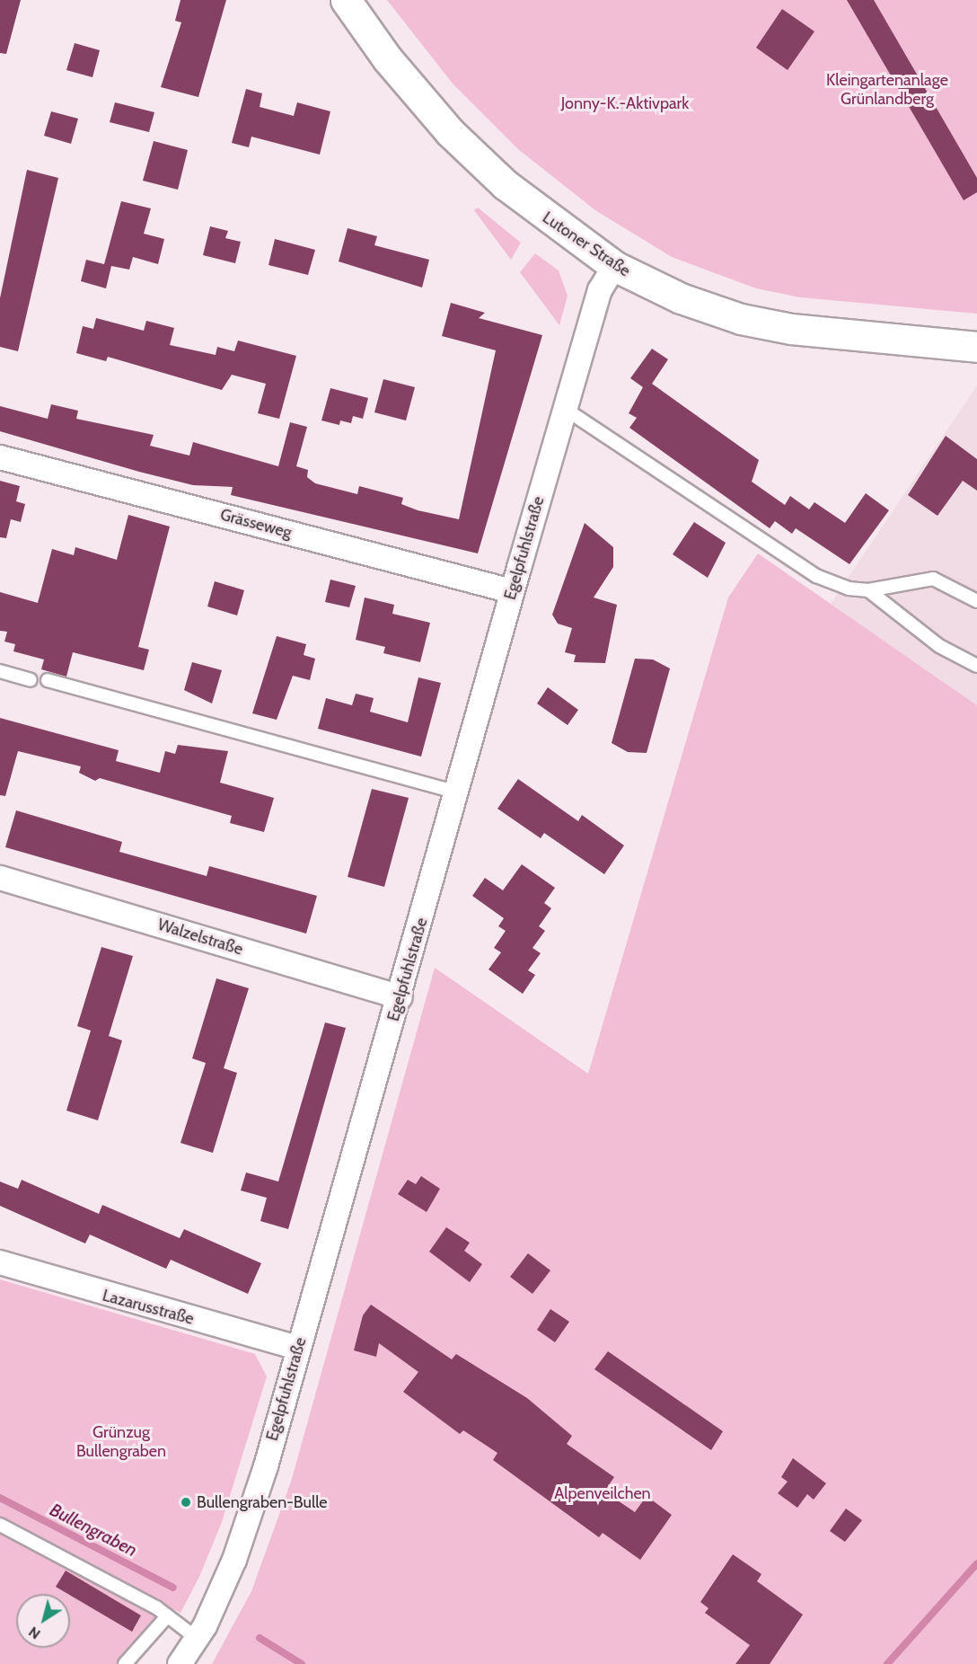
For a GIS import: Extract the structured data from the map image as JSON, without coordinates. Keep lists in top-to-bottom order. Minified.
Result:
{"streets":{"street":["Lutoner Straße","Grässeweg","Egelpfuhlstraße","Walzelstraße","Lazarusstraße"]},"crossings":[["Lutoner Straße","Egelpfuhlstraße"],["Grässeweg","Egelpfuhlstraße"],["Egelpfuhlstraße","Walzelstraße"],["Egelpfuhlstraße","Lazarusstraße"]],"water":["Bullengraben"],"parks":["Kleingartenanlage Grünlandberg","Jonny-K.-Aktivpark","Grünzug Bullengraben","Alpenveilchen"],"places":["Bullengraben-Bulle"],"north":"bottom left"}
